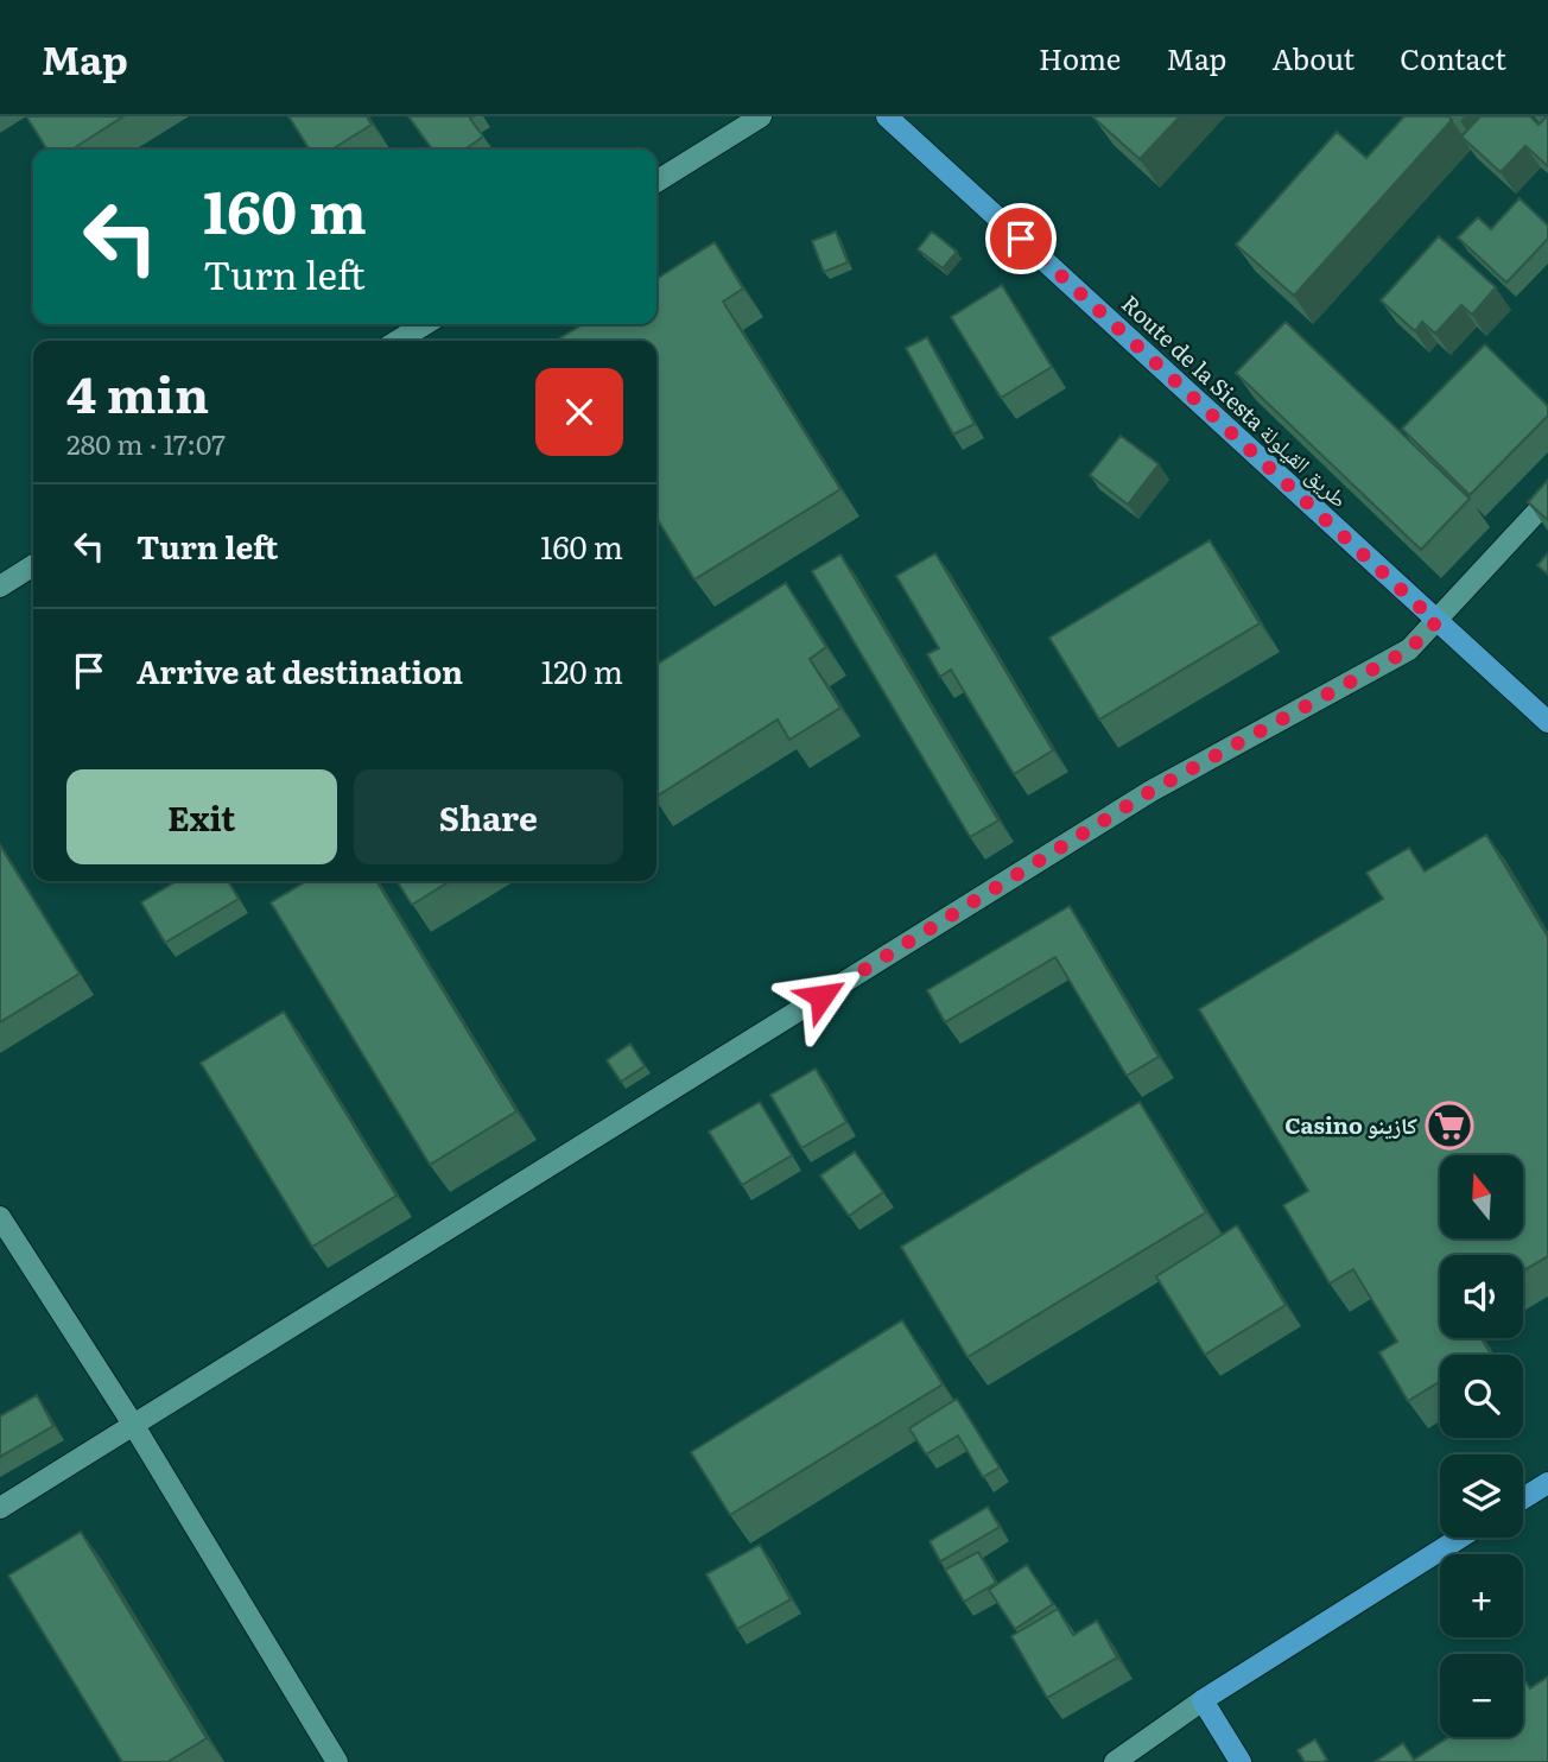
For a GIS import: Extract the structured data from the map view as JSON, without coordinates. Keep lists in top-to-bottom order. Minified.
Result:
{"streets":{"main road":["Route de la Siesta طريق القيلولة"]},"places":{"supermarket":["Casino كازينو"]},"north":"top","page":{"header":"Map","nav":["Home","Map","About","Contact"],"turn":["160 m","Turn left"],"heading":["4 min","280 m · 17:07"],"list":[{"name":"Turn left","value":"160 m"},{"name":"Arrive at destination","value":"120 m"}],"buttons":["Exit","Share"],"map_buttons":["+","−"]}}
